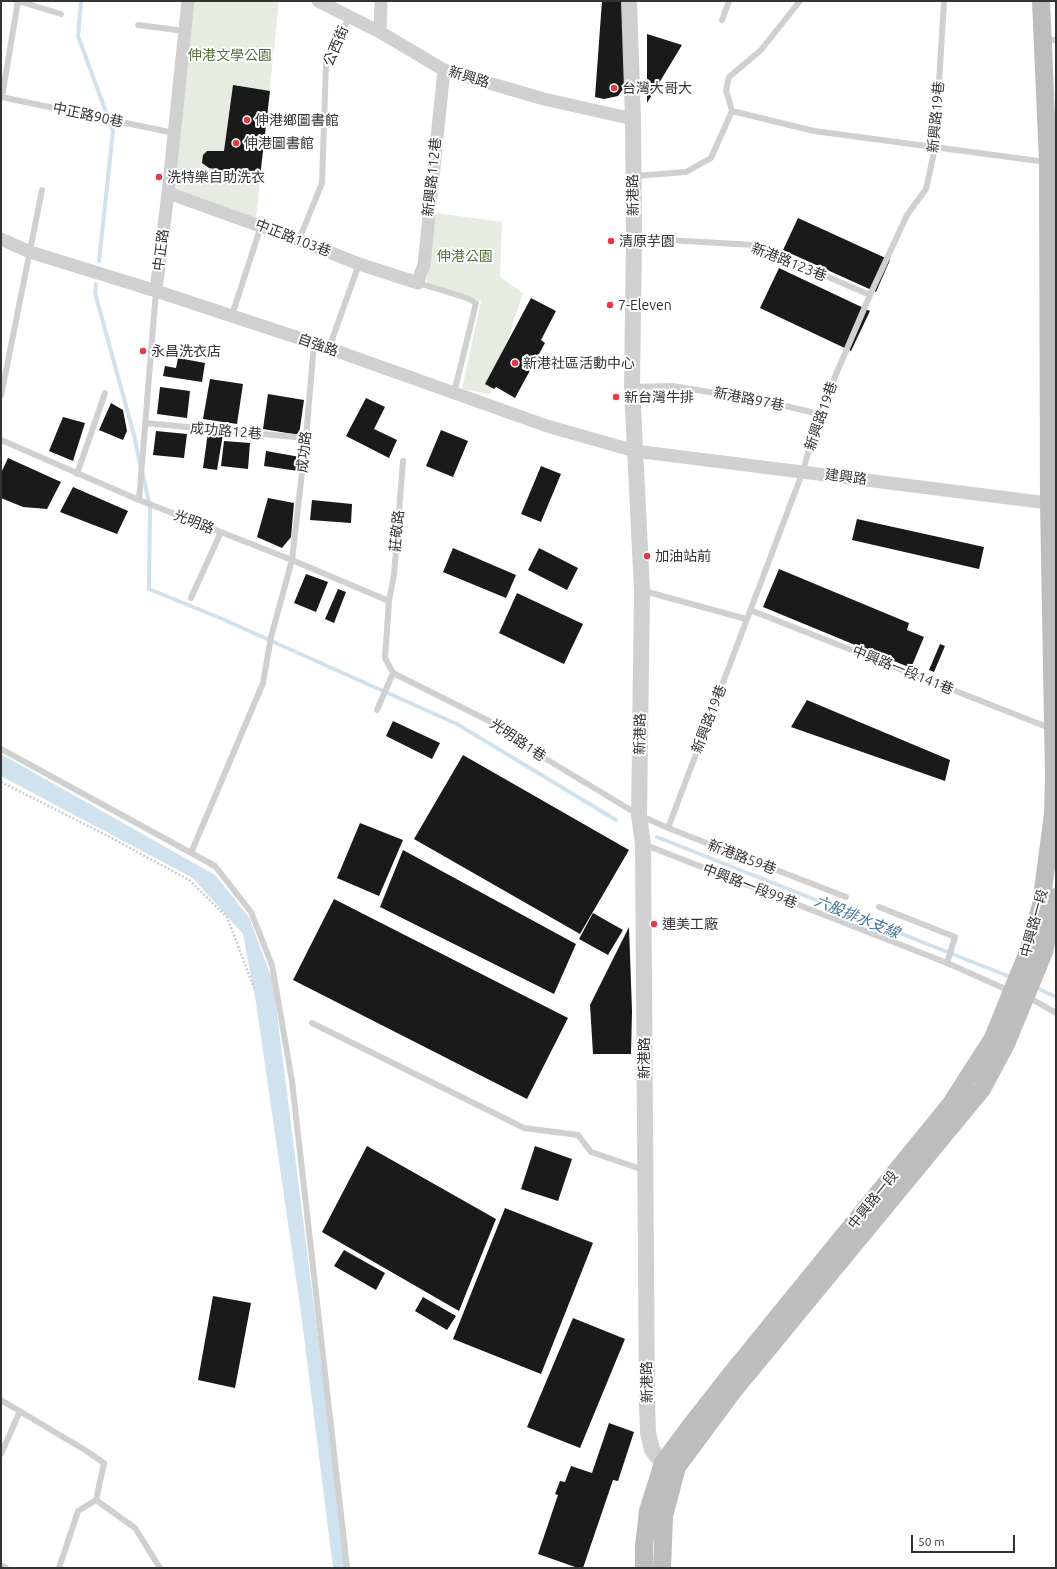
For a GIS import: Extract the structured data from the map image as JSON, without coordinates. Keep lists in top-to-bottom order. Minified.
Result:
{"streets":{"main road":["中興路一段"],"street":["新興路","新興路112巷","新港路","中正路103巷","中正路","自強路","建興路"],"lane":["公西街","中正路90巷","新興路19巷","新港路123巷","新港路97巷","成功路12巷","成功路","光明路","莊敬路","中興路一段141巷","光明路1巷","新港路59巷","中興路一段99巷"]},"crossings":[["公西街","新興路"],["公西街","中正路103巷"],["新興路","新興路112巷"],["新興路","新港路"],["中正路90巷","中正路"],["新興路19巷","新港路123巷"],["新興路19巷","新港路97巷"],["新興路19巷","建興路"],["新興路19巷","中興路一段141巷"],["新興路19巷","新港路59巷"],["新興路112巷","中正路103巷"],["新港路","新港路123巷"],["新港路","自強路"],["新港路","新港路97巷"],["新港路","建興路"],["新港路","光明路1巷"],["新港路","新港路59巷"],["新港路","中興路一段99巷"],["新港路","中興路一段"],["中正路103巷","中正路"],["中正路","自強路"],["中正路","成功路12巷"],["中正路","光明路"],["自強路","成功路"],["自強路","建興路"],["成功路12巷","成功路"],["成功路","光明路"],["建興路","中興路一段"],["光明路","莊敬路"],["中興路一段141巷","中興路一段"],["光明路1巷","新港路59巷"],["中興路一段99巷","中興路一段"]],"water":["六股排水支線"],"parks":["伸港文學公園","伸港公園"],"places":["台灣大哥大","伸港鄉圖書館","伸港圖書館","洗特樂自助洗衣","清原芋園","7-Eleven","永昌洗衣店","新港社區活動中心","新台灣牛排","加油站前","連美工廠"],"scale_bar":"50 m"}
